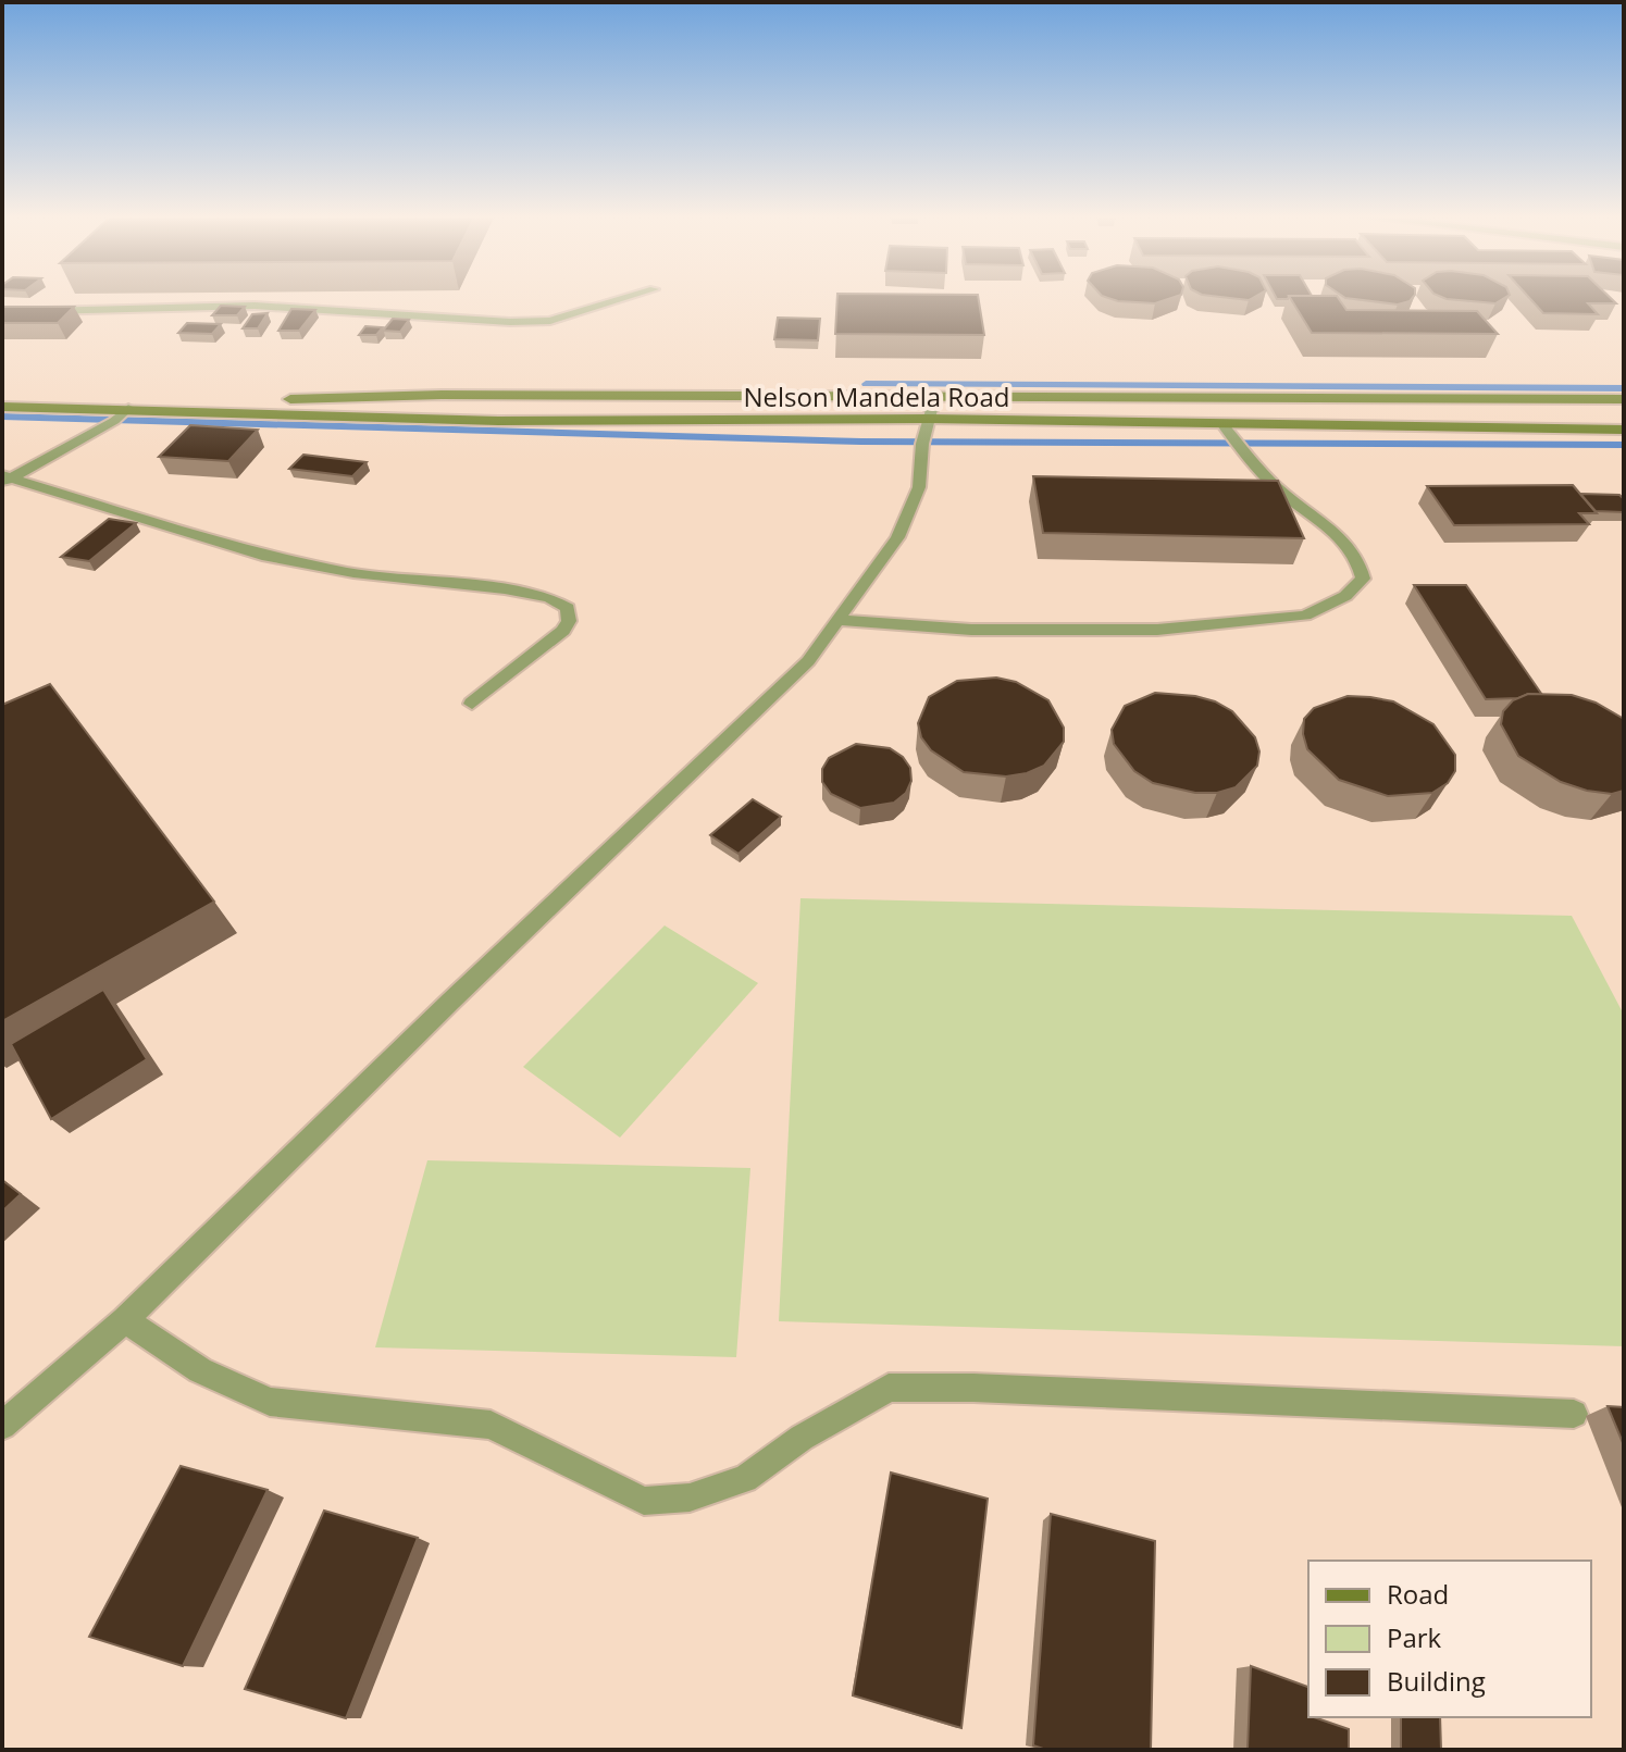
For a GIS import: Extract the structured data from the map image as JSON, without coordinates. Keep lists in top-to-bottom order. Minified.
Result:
{"streets":{"main road":["Nelson Mandela Road"]},"legend":["Road","Park","Building"]}
